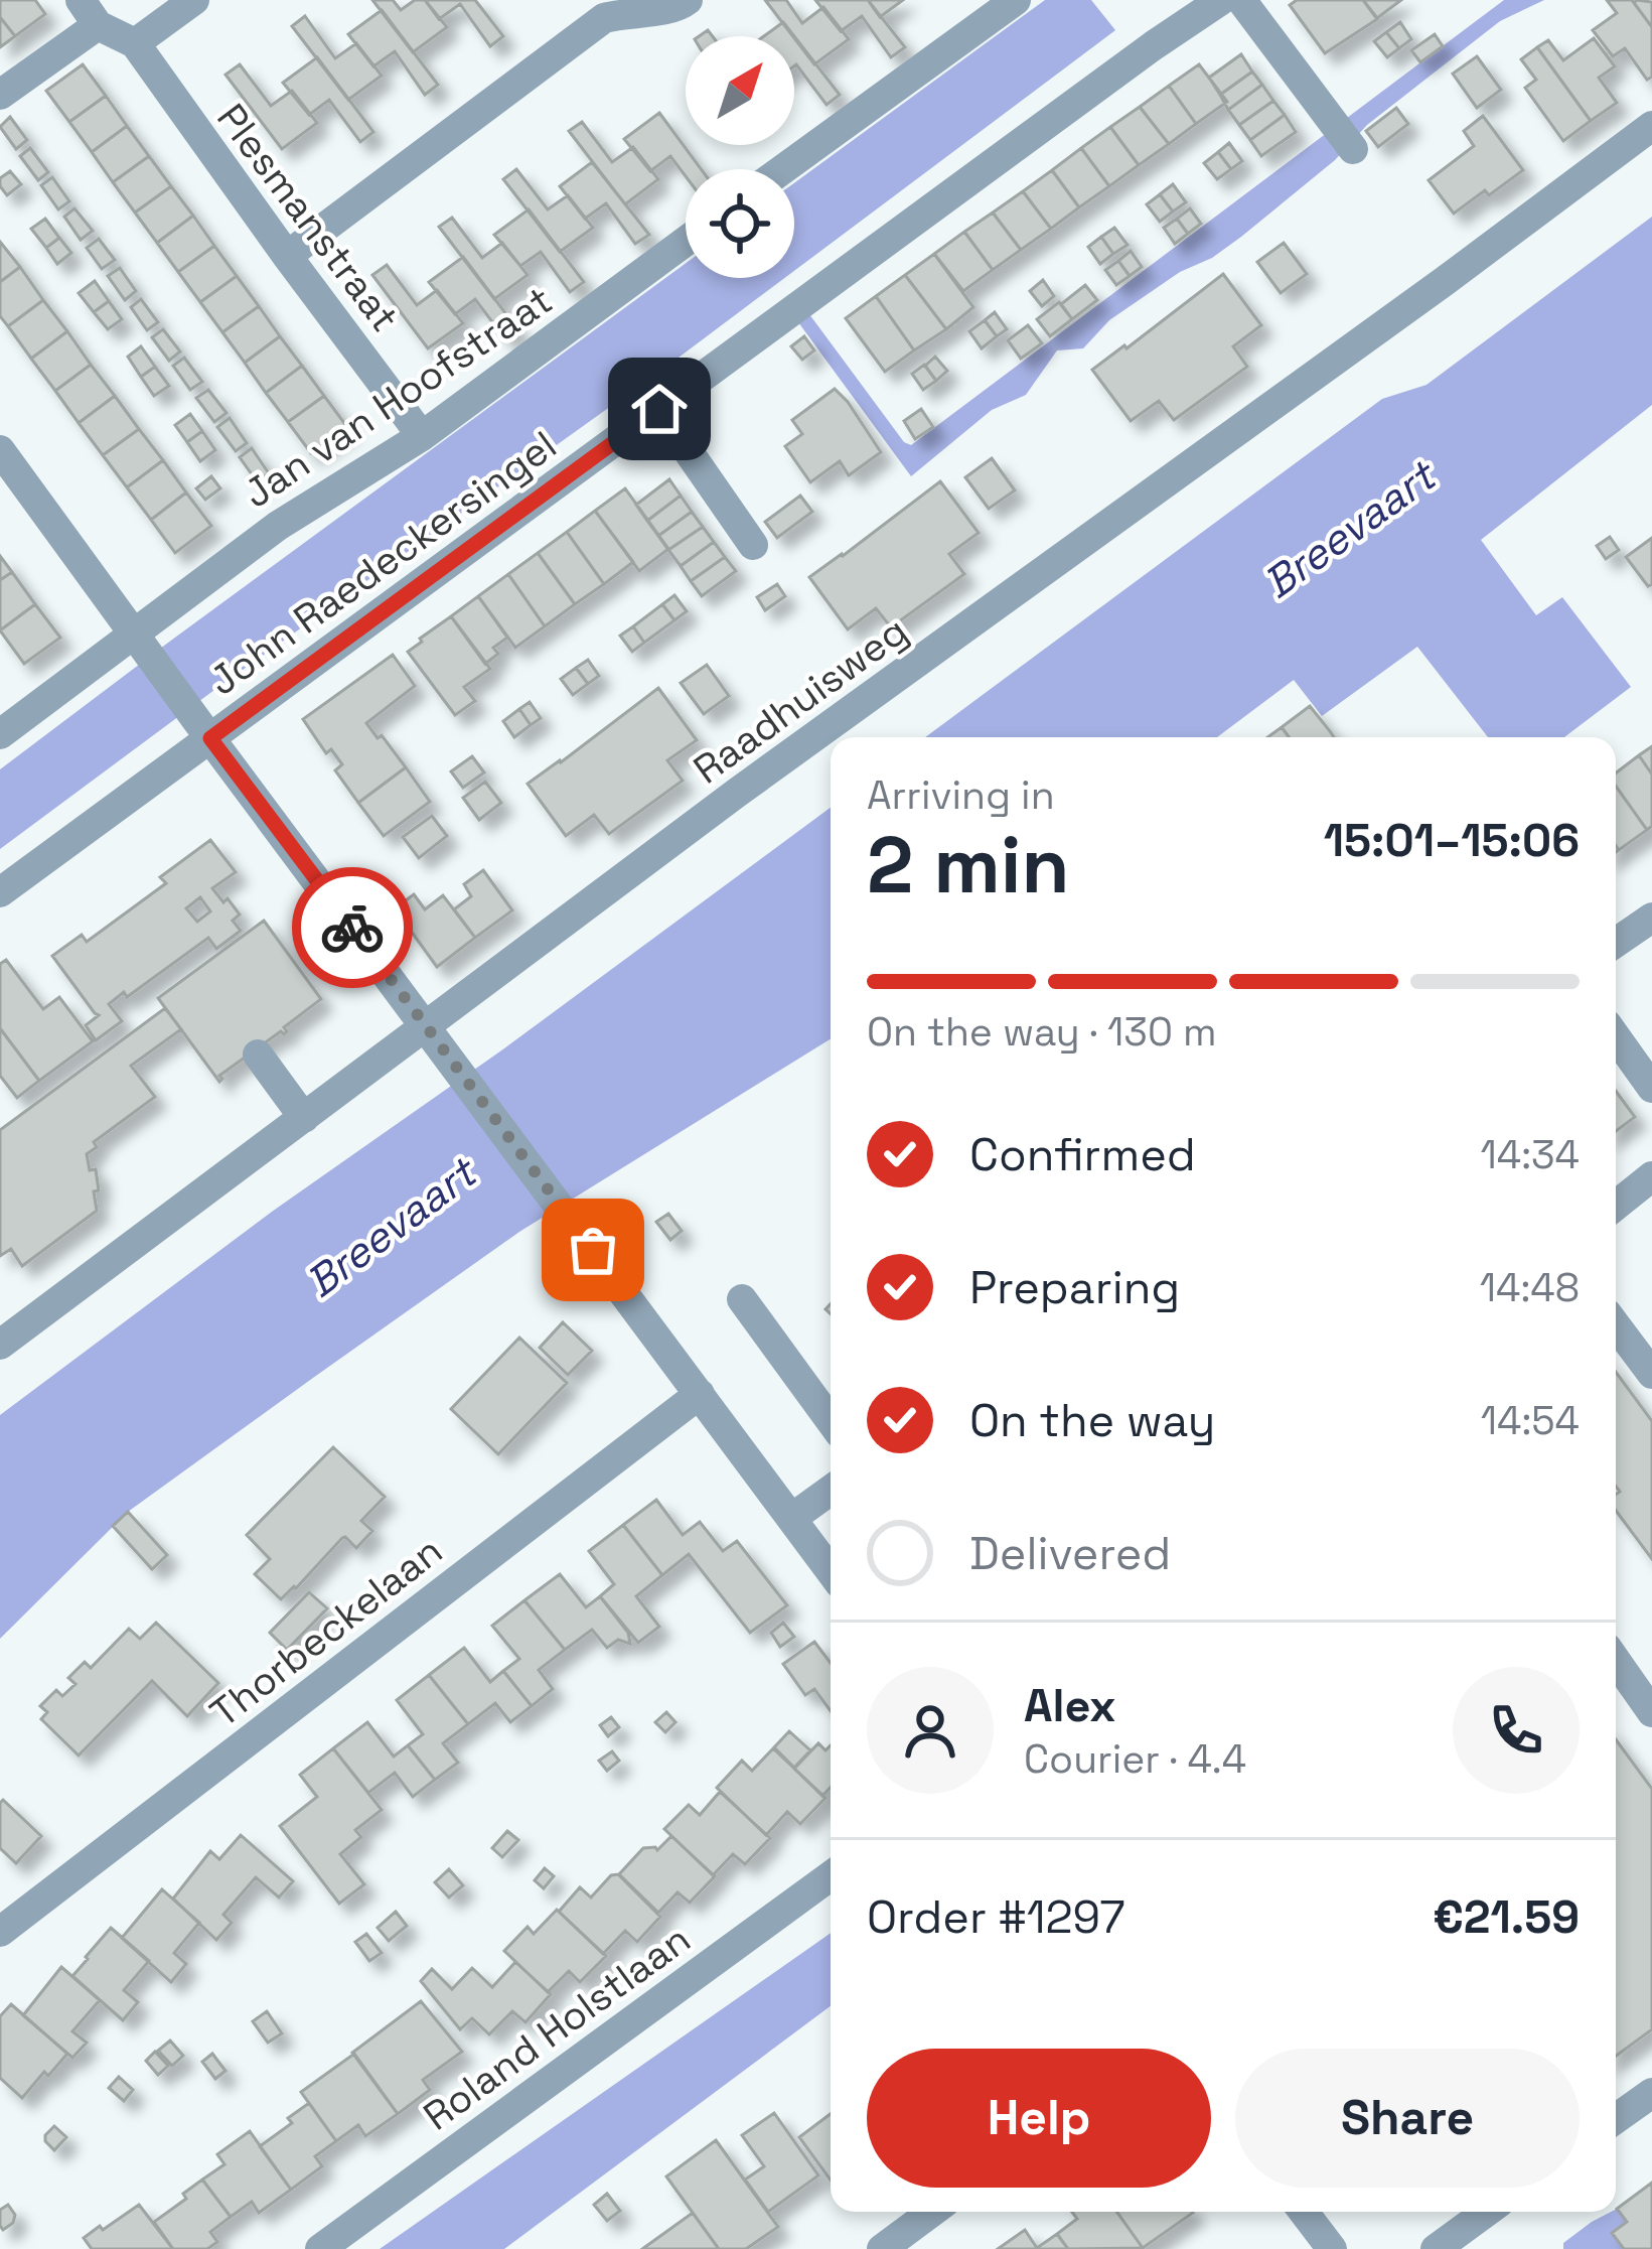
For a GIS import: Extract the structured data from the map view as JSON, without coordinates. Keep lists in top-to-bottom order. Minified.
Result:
{"streets":{"street":["Plesmanstraat","Jan van Hoofstraat","John Raedeckersingel","Raadhuisweg","Thorbeckelaan","Roland Holstlaan"]},"crossings":[["Plesmanstraat","Jan van Hoofstraat"]],"water":["Breevaart"],"north":"top right","page":{"heading":["2 min","Arriving in","15:01–15:06"],"panel":["Alex","Courier · 4.4","Order #1297","€21.59"],"bar":"On the way · 130 m","list":[["Confirmed","14:34"],["Preparing","14:48"],["On the way","14:54"],"Delivered"],"buttons":["Help","Share"]}}
